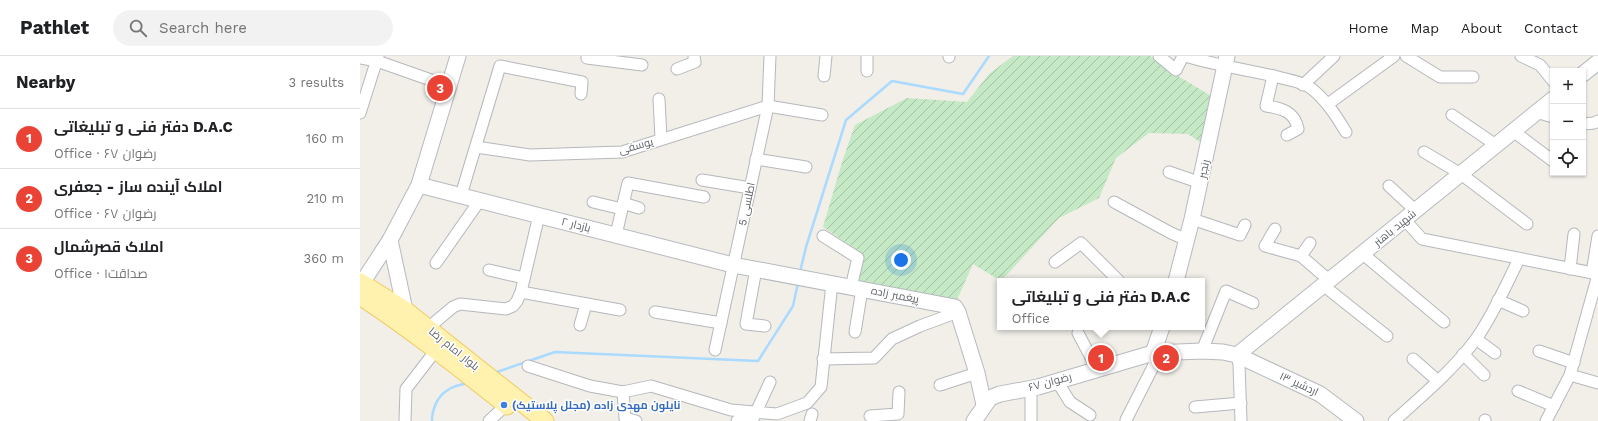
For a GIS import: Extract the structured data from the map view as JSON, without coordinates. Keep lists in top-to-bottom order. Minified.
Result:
{"streets":{"main road":["بلوار امام رضا"],"street":["یوسفی","رنجبر","اطلسی 5","بازدار ۲","شهید باهنر","پیغمبر زاده","رضوان ۶۷","اردشیر ۱۳"]},"crossings":[["یوسفی","اطلسی 5"],["اطلسی 5","بازدار ۲"],["اطلسی 5","پیغمبر زاده"],["بازدار ۲","پیغمبر زاده"],["شهید باهنر","رضوان ۶۷"],["شهید باهنر","اردشیر ۱۳"],["رضوان ۶۷","اردشیر ۱۳"]],"places":["نایلون مهدی زاده (مجلل پلاستیک)"],"page":{"header":"Pathlet","search":"Search here","nav":["Home","Map","About","Contact"],"heading":["Nearby","3 results"],"map_buttons":["+","−"],"pins":["3","1","2"],"list":[{"mark":"1","name":"دفتر فنی و تبلیغاتی D.A.C","note":"Office · رضوان ۶۷","value":"160 m"},{"mark":"2","name":"املاک آینده ساز - جعفری","note":"Office · رضوان ۶۷","value":"210 m"},{"mark":"3","name":"املاک قصرشمال","note":"Office · صداقت۱","value":"360 m"}],"popup":["دفتر فنی و تبلیغاتی D.A.C","Office"]}}
